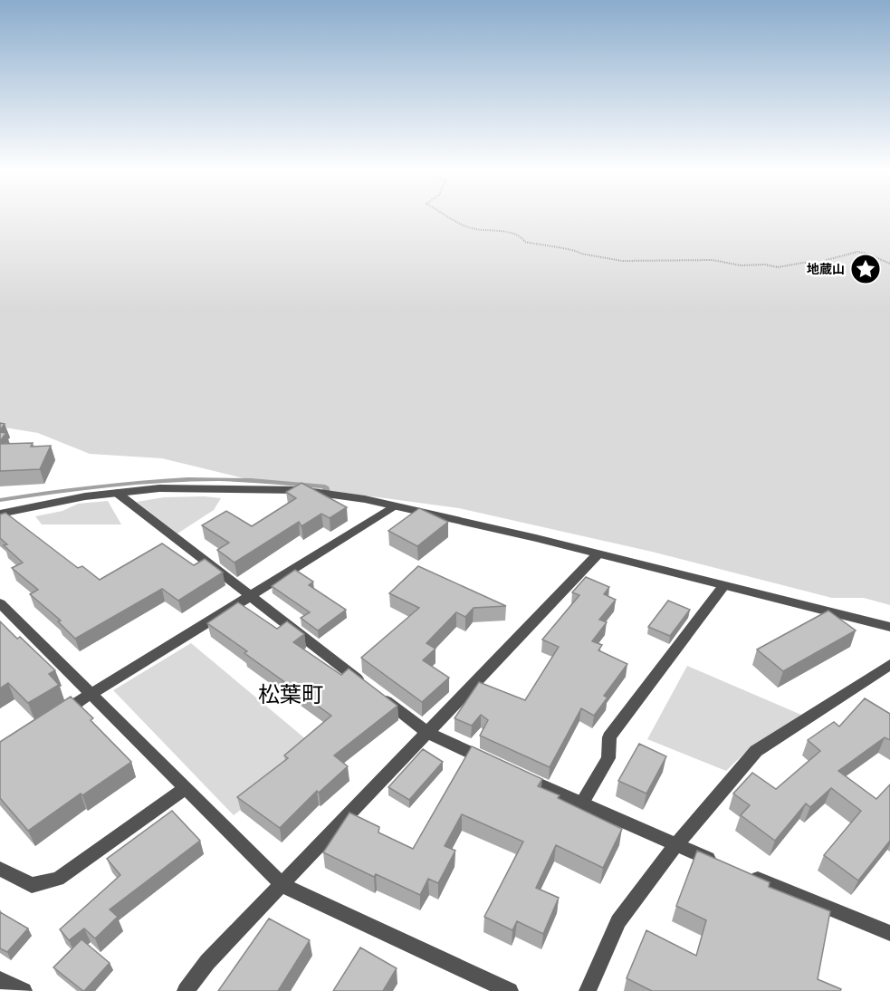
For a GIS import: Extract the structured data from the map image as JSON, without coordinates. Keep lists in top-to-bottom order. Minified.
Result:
{"districts":["松葉町"],"places":{"place":["地蔵山"]}}
